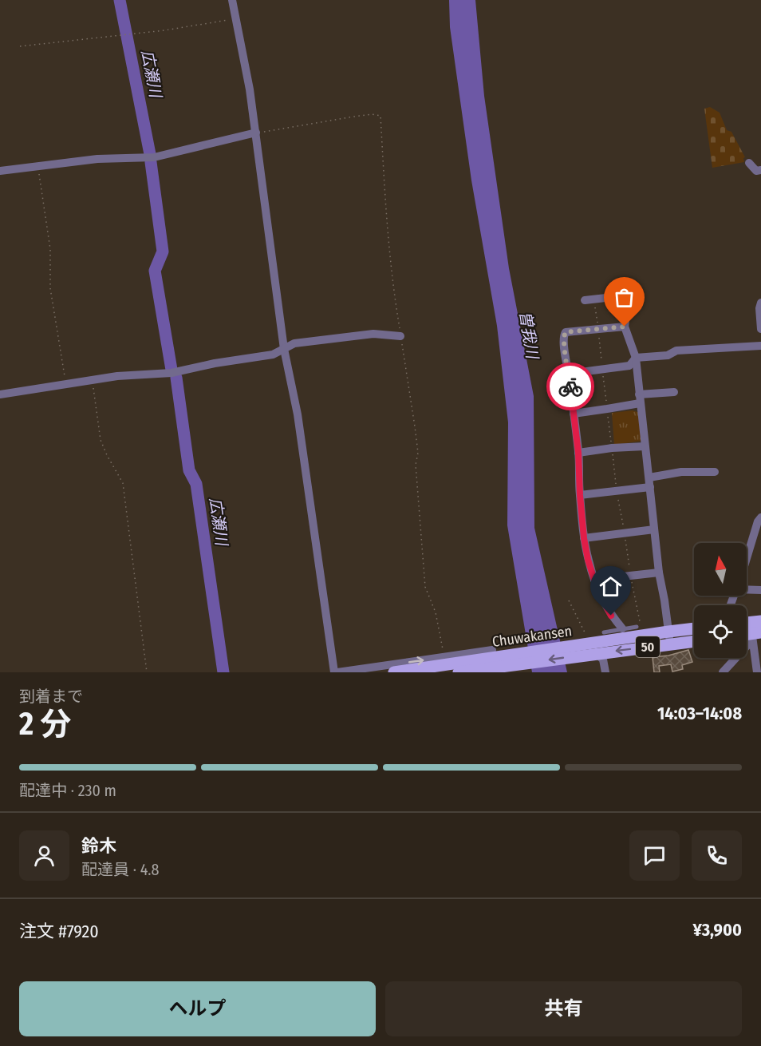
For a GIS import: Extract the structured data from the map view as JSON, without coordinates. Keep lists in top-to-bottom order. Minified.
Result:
{"streets":{"main road":["Chuwakansen","50"]},"water":["広瀬川","曽我川"],"north":"top","page":{"heading":["2 分","到着まで","14:03–14:08"],"panel":["鈴木","配達員 · 4.8","注文 #7920","¥3,900"],"bar":"配達中 · 230 m","buttons":["ヘルプ","共有"]}}
